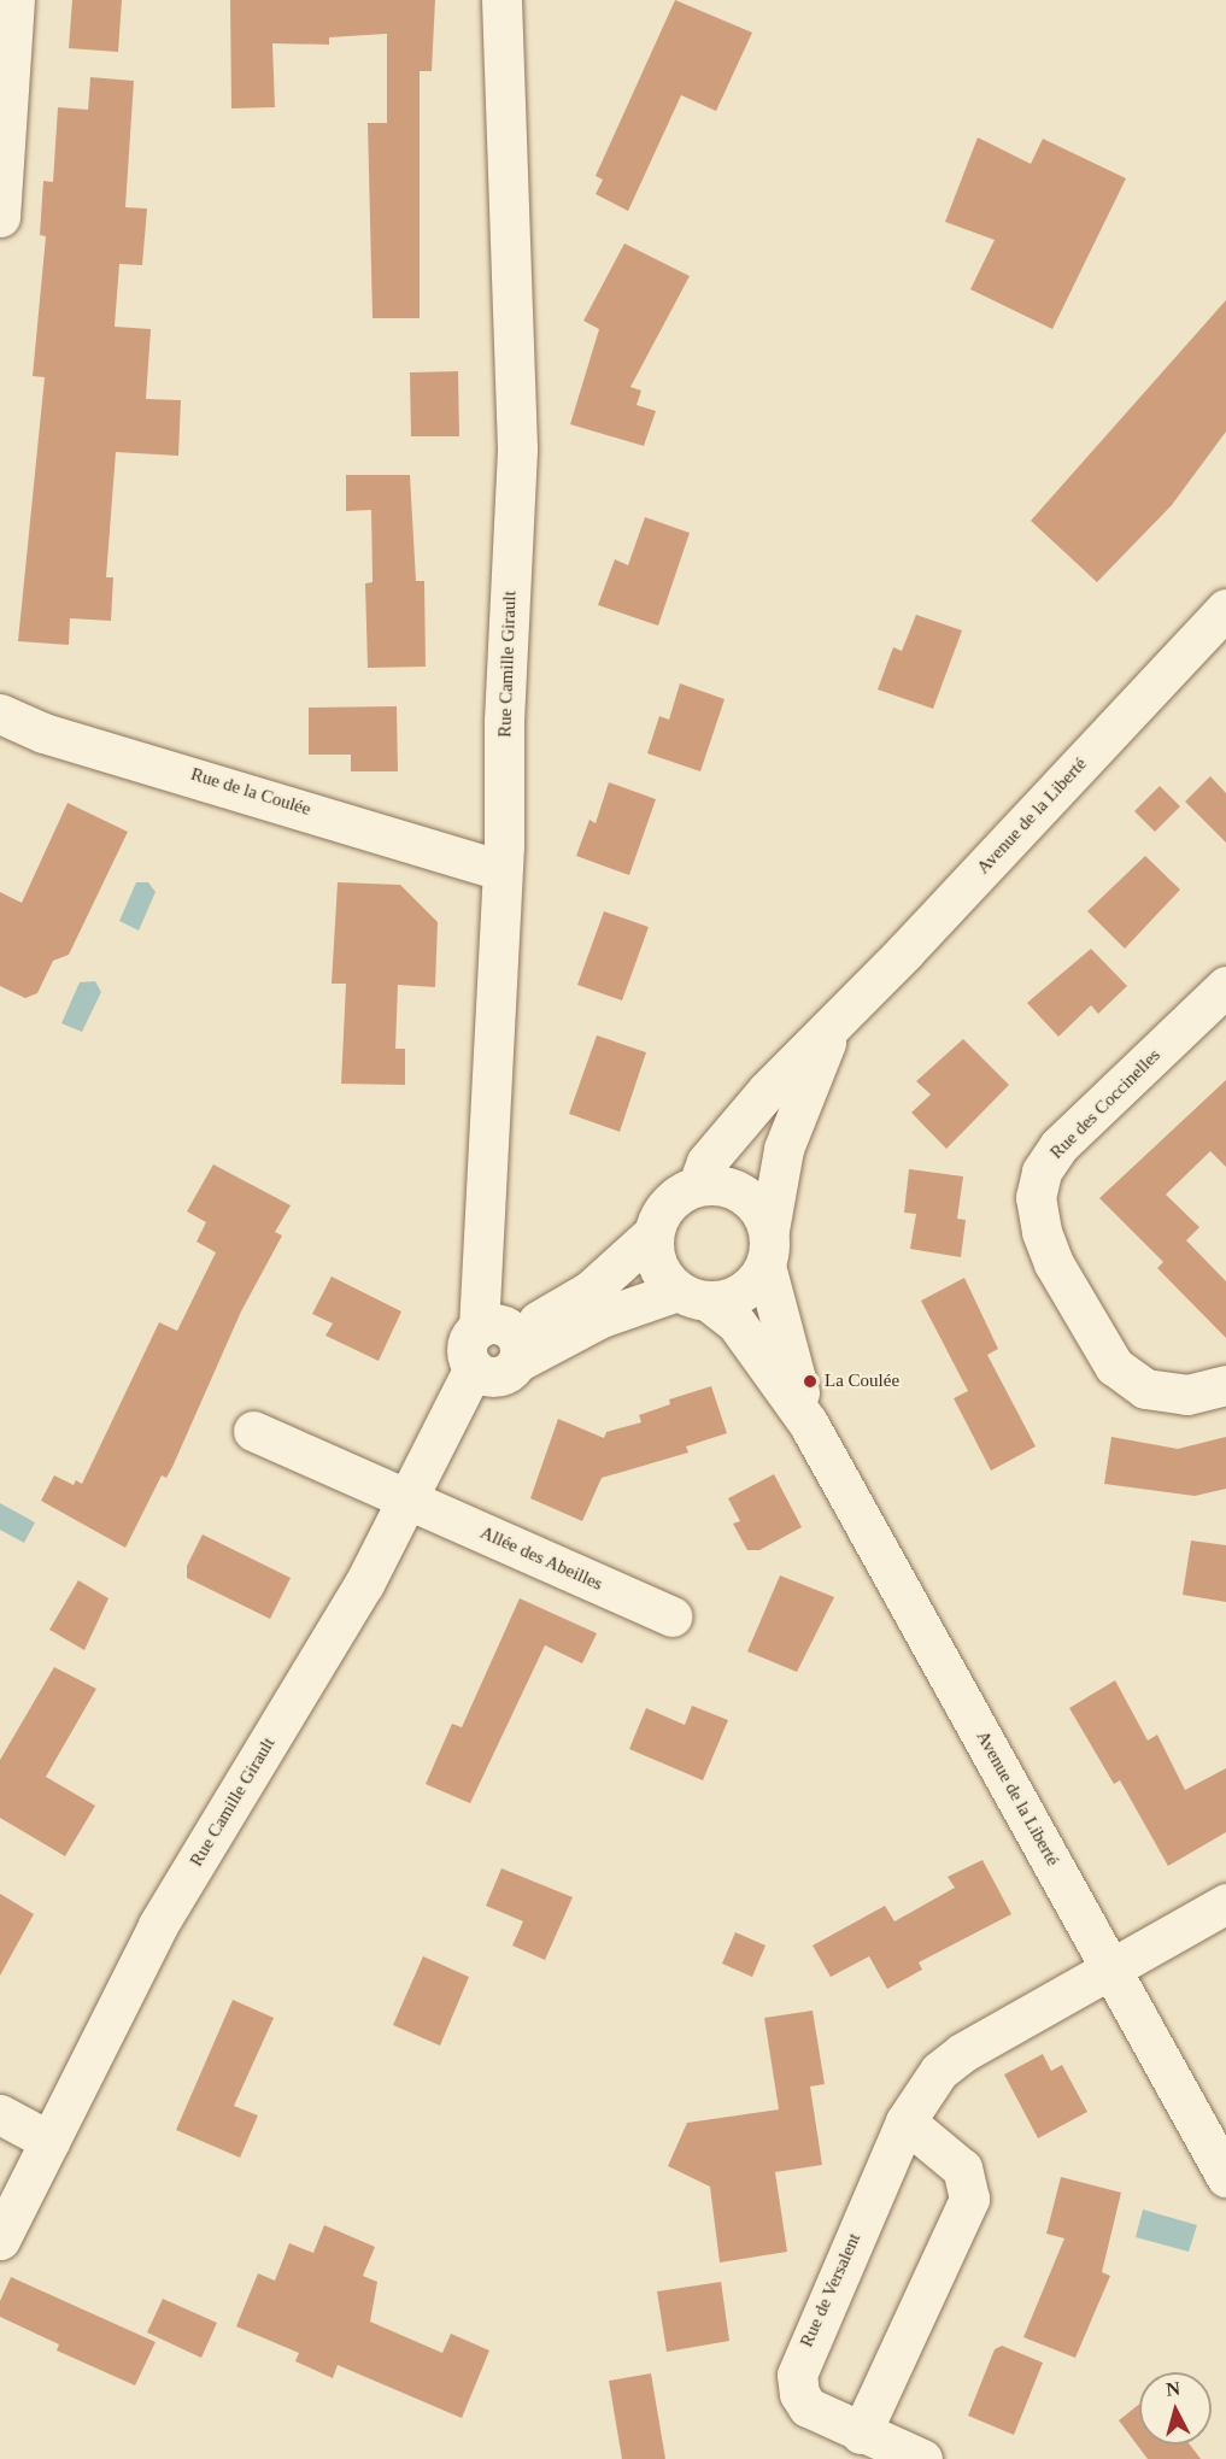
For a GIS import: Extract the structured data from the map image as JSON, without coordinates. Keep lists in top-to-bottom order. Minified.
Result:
{"streets":{"street":["Rue Camille Girault","Rue de la Coulée","Avenue de la Liberté","Rue des Coccinelles","Allée des Abeilles","Rue de Versalent"]},"crossings":[["Rue Camille Girault","Rue de la Coulée"],["Rue Camille Girault","Allée des Abeilles"],["Avenue de la Liberté","Rue de Versalent"]],"places":["La Coulée"],"north":"top"}
